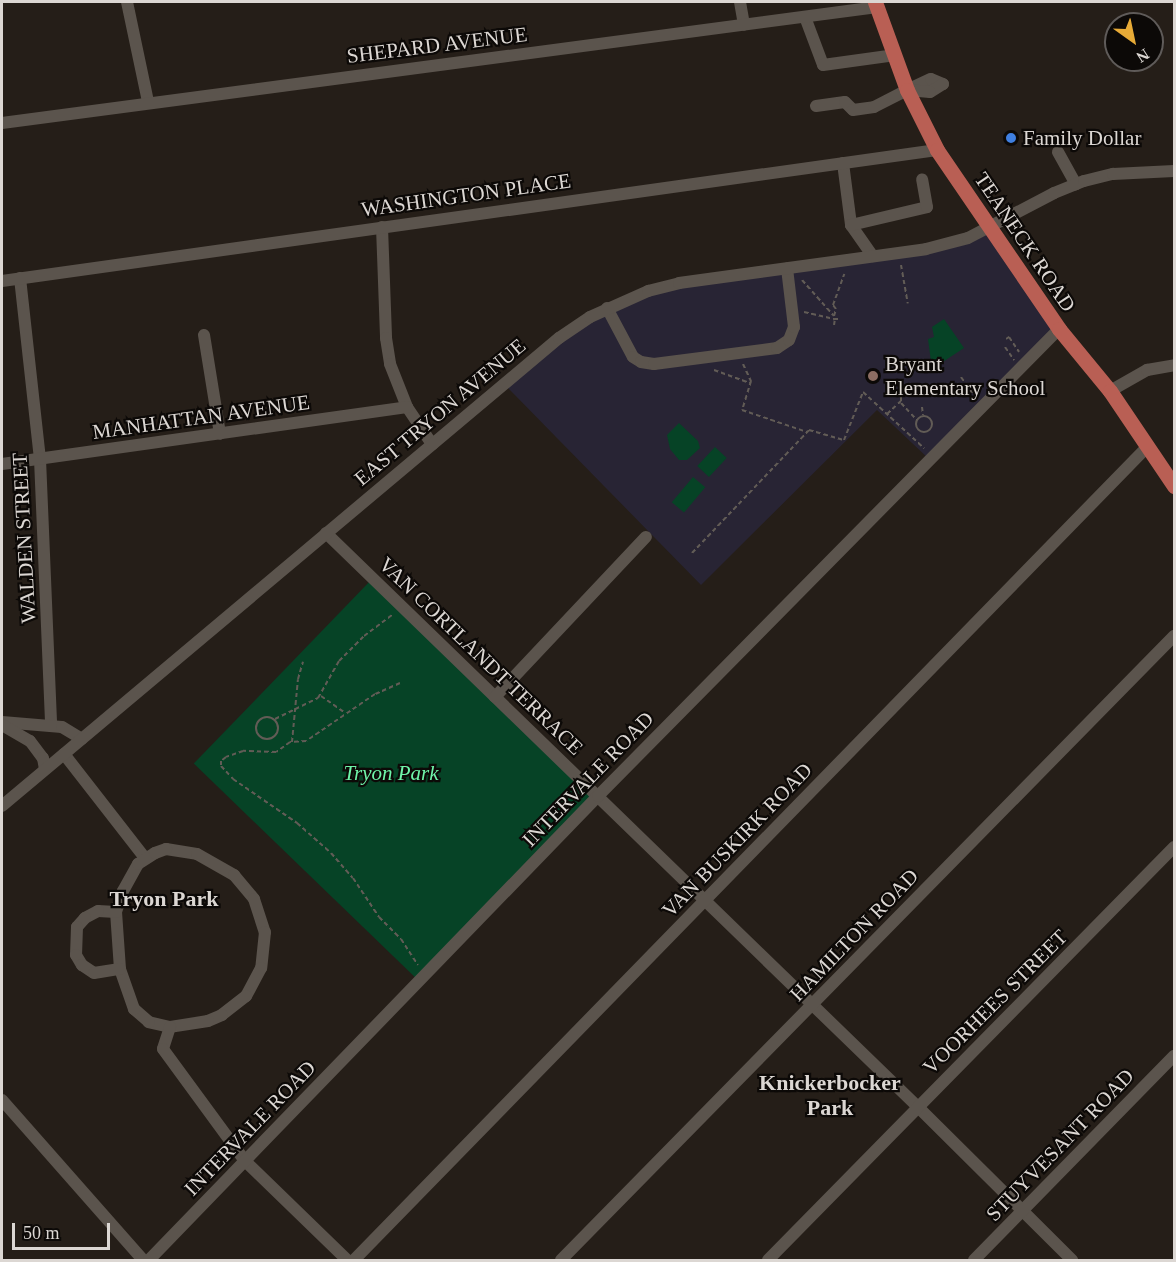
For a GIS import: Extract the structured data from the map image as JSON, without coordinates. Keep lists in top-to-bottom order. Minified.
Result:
{"streets":{"main road":["TEANECK ROAD"],"street":["SHEPARD AVENUE","WASHINGTON PLACE","EAST TRYON AVENUE","MANHATTAN AVENUE","WALDEN STREET","VAN CORTLANDT TERRACE","INTERVALE ROAD","VAN BUSKIRK ROAD","HAMILTON ROAD","VOORHEES STREET","STUYVESANT ROAD"]},"crossings":[["SHEPARD AVENUE","TEANECK ROAD"],["WASHINGTON PLACE","TEANECK ROAD"],["WASHINGTON PLACE","WALDEN STREET"],["TEANECK ROAD","EAST TRYON AVENUE"],["TEANECK ROAD","INTERVALE ROAD"],["TEANECK ROAD","VAN BUSKIRK ROAD"],["EAST TRYON AVENUE","VAN CORTLANDT TERRACE"],["MANHATTAN AVENUE","WALDEN STREET"],["VAN CORTLANDT TERRACE","INTERVALE ROAD"],["VAN CORTLANDT TERRACE","VAN BUSKIRK ROAD"],["VAN CORTLANDT TERRACE","HAMILTON ROAD"],["VAN CORTLANDT TERRACE","VOORHEES STREET"],["VAN CORTLANDT TERRACE","STUYVESANT ROAD"]],"districts":["Tryon Park","Knickerbocker Park"],"parks":["Tryon Park"],"places":["Family Dollar","Bryant Elementary School"],"scale_bar":"50 m","north":"bottom right"}
